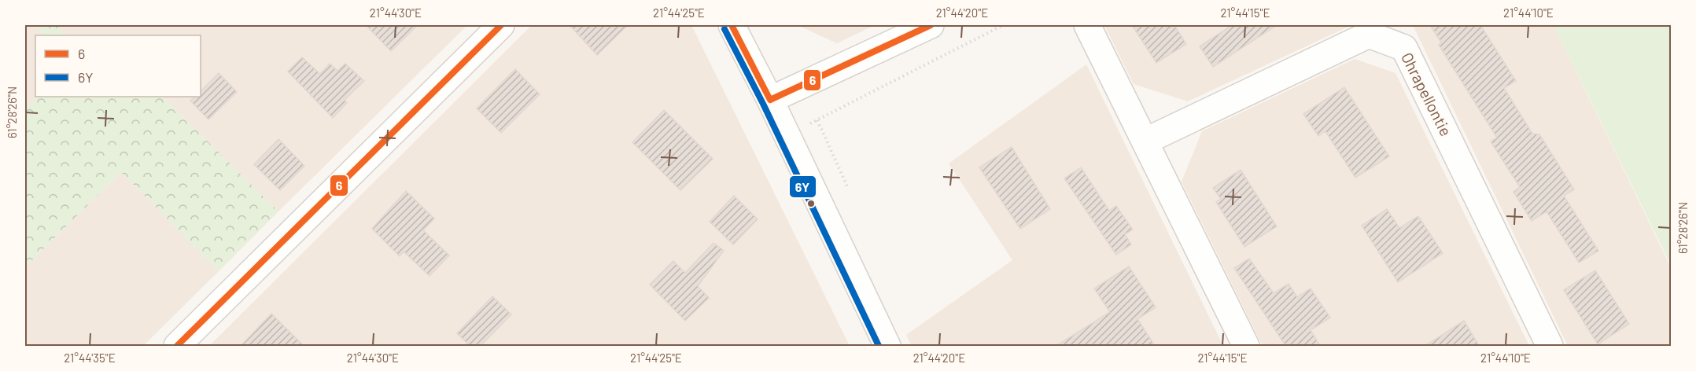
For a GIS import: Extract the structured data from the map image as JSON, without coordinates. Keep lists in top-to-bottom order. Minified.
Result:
{"streets":{"street":["Ohrapellontie"]},"lines":["transit line 6","transit line 6Y"],"legend":["6","6Y"],"coordinates":["21°44'30\"E","21°44'25\"E","21°44'20\"E","21°44'15\"E","21°44'10\"E","61°28'26\"N","21°44'35\"E"]}
